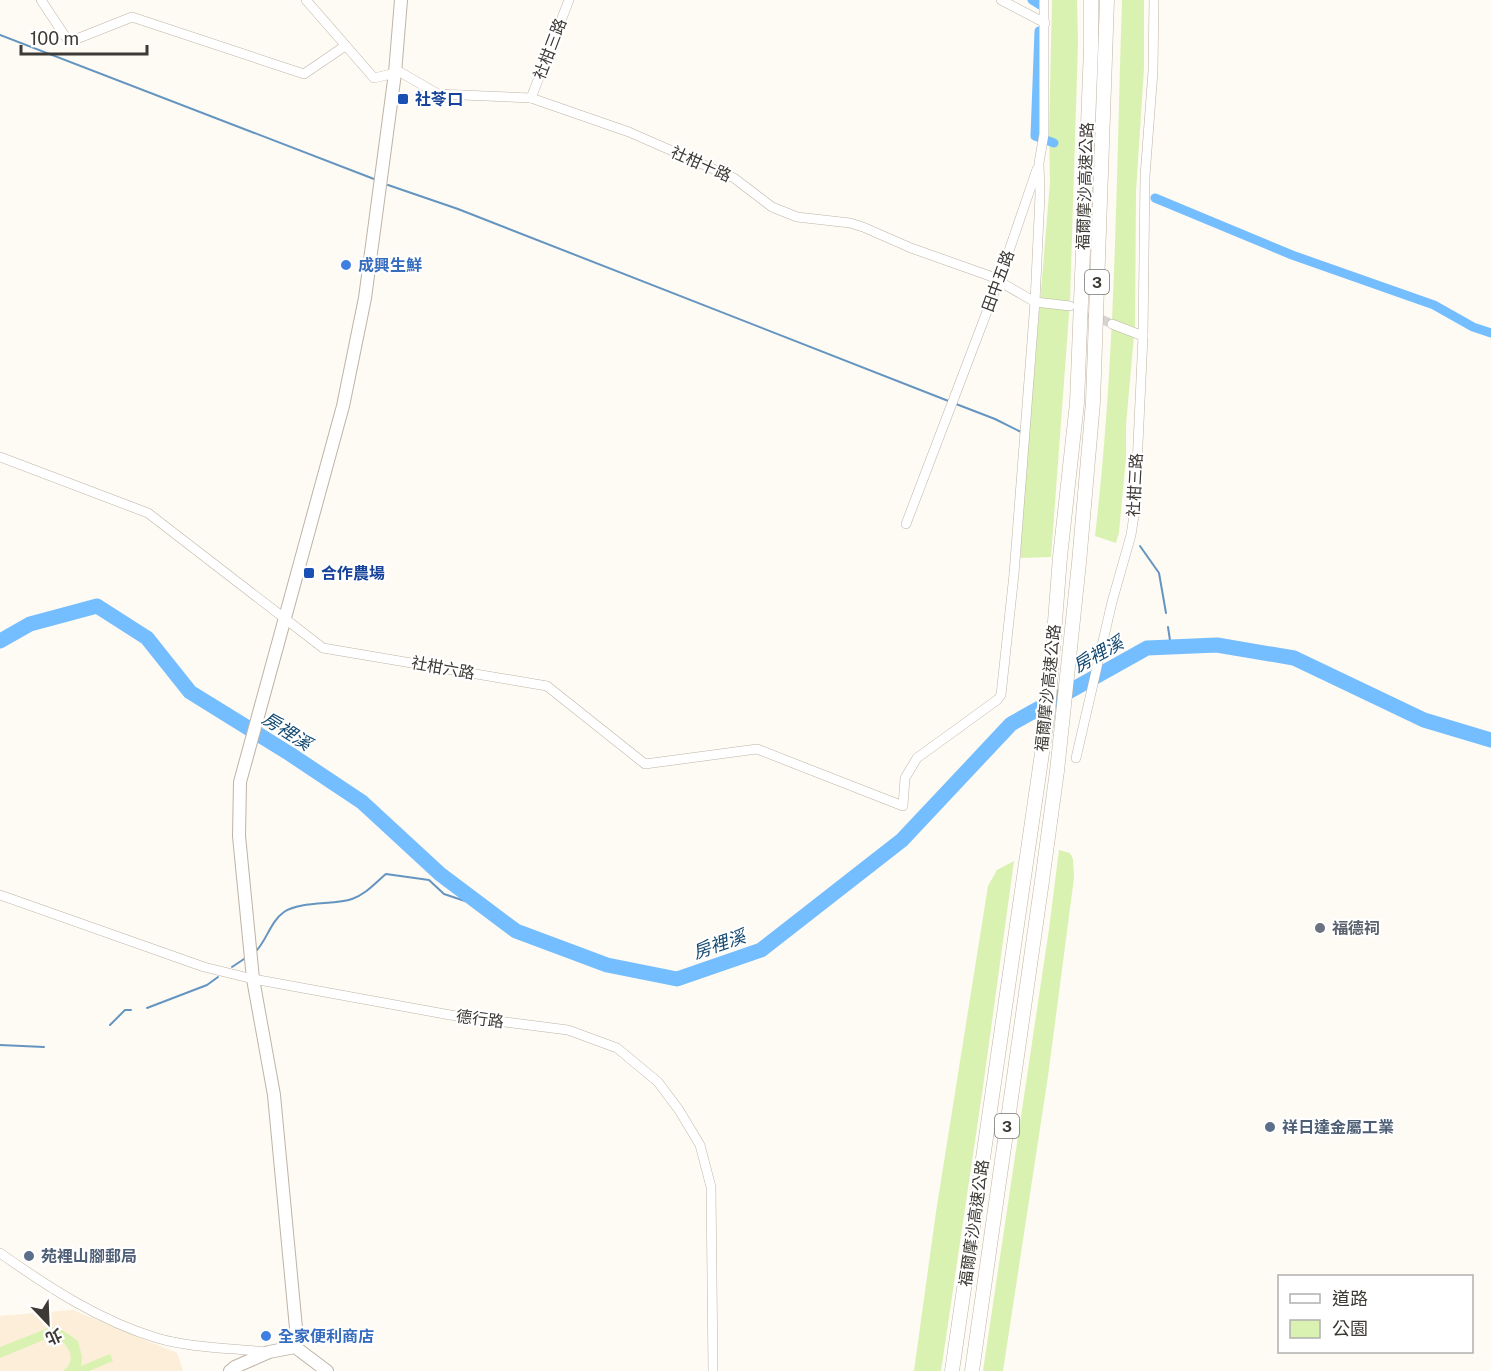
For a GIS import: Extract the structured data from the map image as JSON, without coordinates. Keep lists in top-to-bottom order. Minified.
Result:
{"streets":{"highway":["福爾摩沙高速公路","3"],"street":["社柑三路","社柑十路","田中五路","社柑六路","德行路"]},"crossings":[["社柑三路","社柑十路"],["社柑十路","田中五路"],["社柑十路","社柑六路"]],"water":["房裡溪"],"places":{"transit":["社苓口","合作農場"],"other":["成興生鮮","福德祠","祥日達金屬工業","苑裡山腳郵局","全家便利商店"]},"legend":["道路","公園"],"scale_bar":"100 m","north":"bottom right"}
